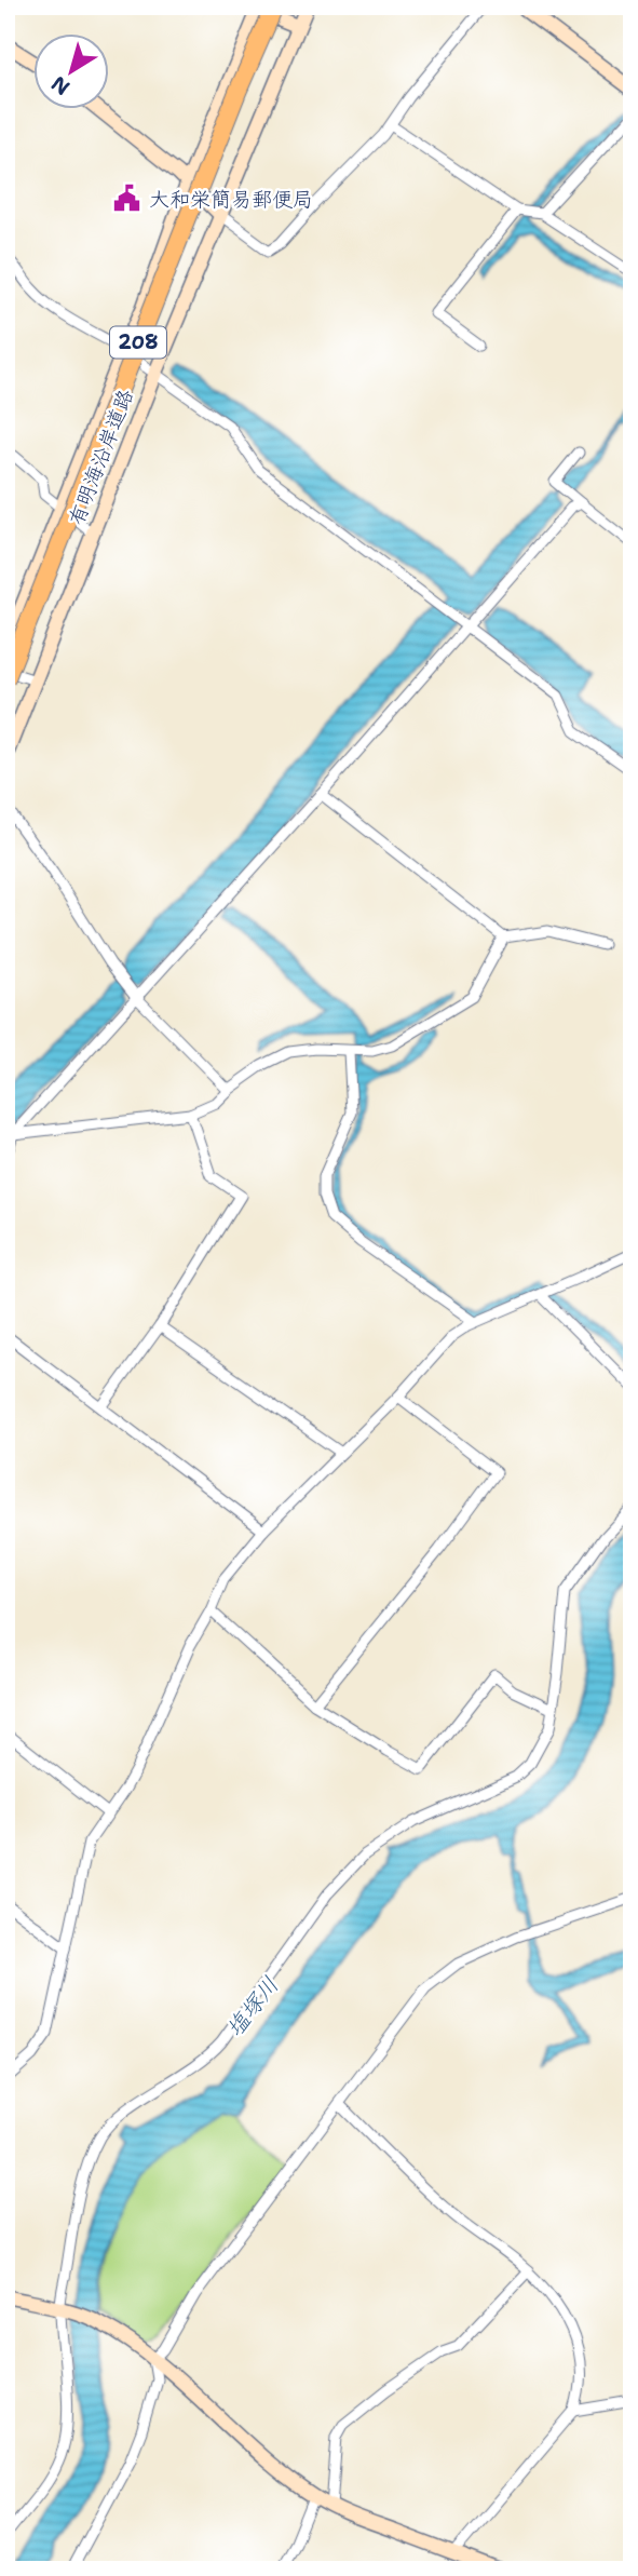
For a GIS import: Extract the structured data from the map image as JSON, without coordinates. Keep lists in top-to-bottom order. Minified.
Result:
{"streets":{"highway":["208"],"main road":["有明海沿岸道路"]},"water":["塩塚川"],"places":{"public building":["大和栄簡易郵便局"]},"north":"bottom left"}
